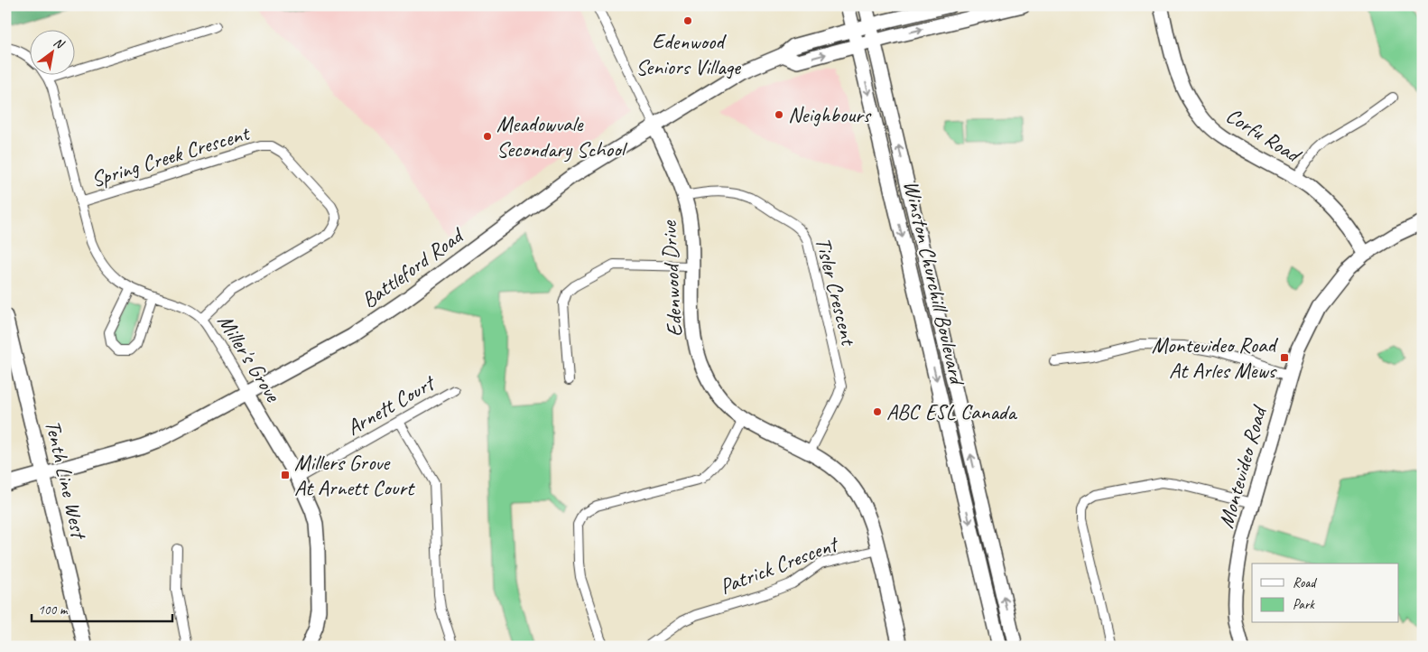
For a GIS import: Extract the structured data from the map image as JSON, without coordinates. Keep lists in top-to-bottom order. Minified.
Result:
{"streets":{"street":["Corfu Road","Spring Creek Crescent","Battleford Road","Edenwood Drive","Winston Churchill Boulevard","Tisler Crescent","Miller's Grove","Arnett Court","Montevideo Road","Tenth Line West","Patrick Crescent"]},"crossings":[["Corfu Road","Montevideo Road"],["Spring Creek Crescent","Miller's Grove"],["Battleford Road","Edenwood Drive"],["Battleford Road","Winston Churchill Boulevard"],["Battleford Road","Miller's Grove"],["Battleford Road","Tenth Line West"],["Edenwood Drive","Tisler Crescent"],["Edenwood Drive","Patrick Crescent"],["Miller's Grove","Arnett Court"]],"places":{"other":["Edenwood Seniors Village","Neighbours","Meadowvale Secondary School","ABC ESL Canada"],"transit":["Montevideo Road At Arles Mews","Millers Grove At Arnett Court"]},"legend":["Road","Park"],"scale_bar":"100 m","north":"top right"}
